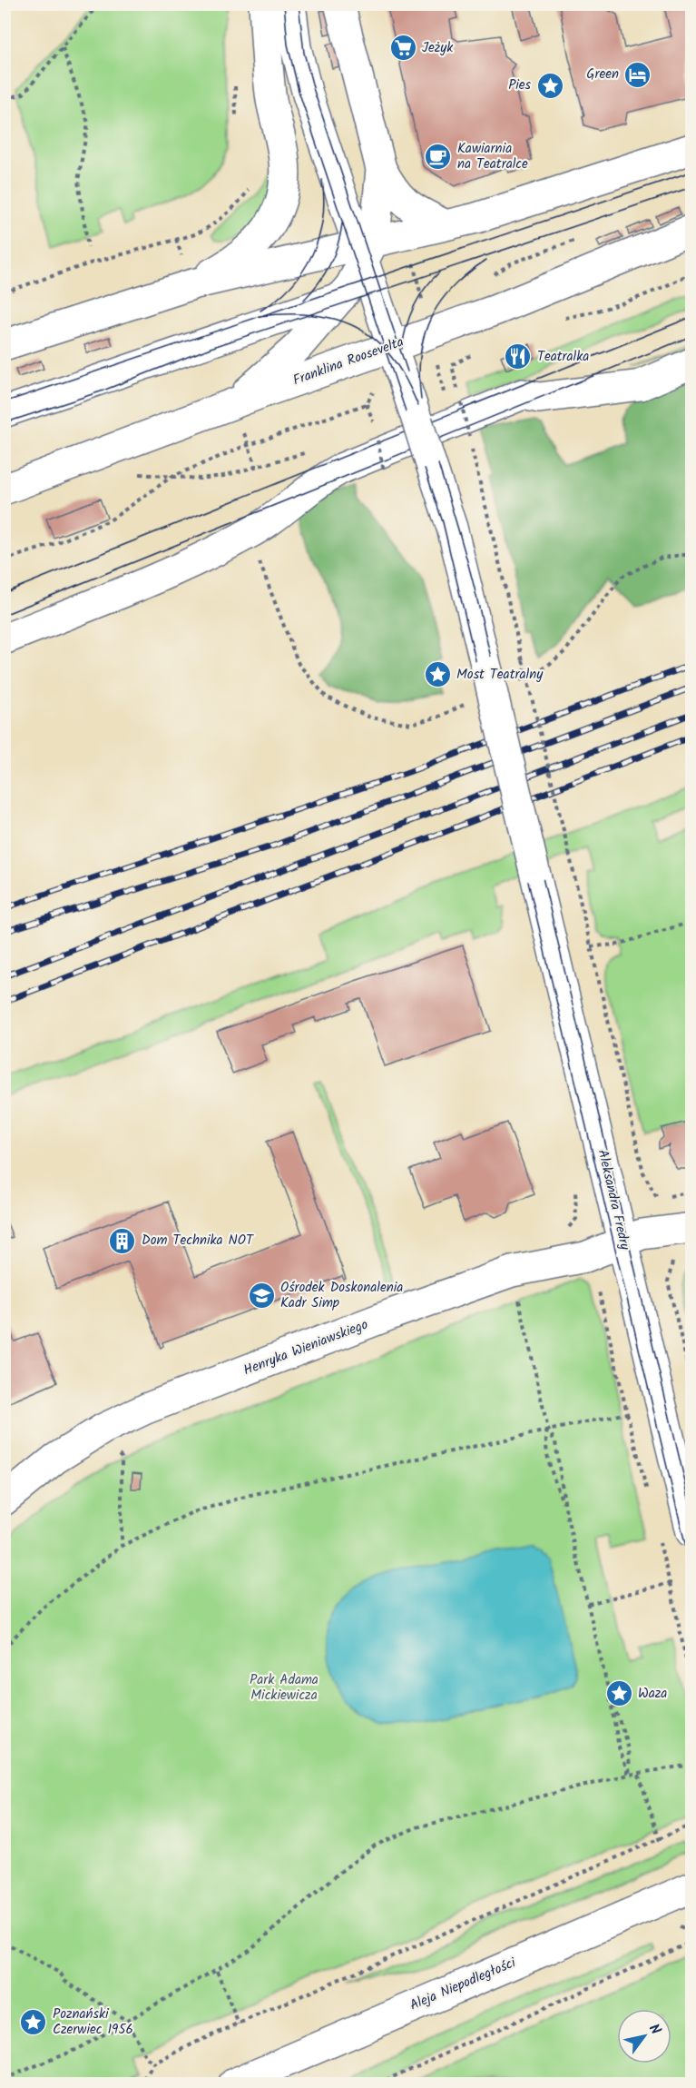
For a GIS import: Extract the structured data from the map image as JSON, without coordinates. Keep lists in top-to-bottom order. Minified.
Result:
{"streets":{"street":["Franklina Roosevelta","Aleksandra Fredry","Henryka Wieniawskiego","Aleja Niepodległości"]},"crossings":[["Franklina Roosevelta","Aleksandra Fredry"],["Aleksandra Fredry","Henryka Wieniawskiego"]],"parks":["Park Adama Mickiewicza"],"places":{"supermarket":["Jeżyk"],"hotel":["Green"],"place":["Pies","Most Teatralny","Waza","Poznański Czerwiec 1956"],"cafe":["Kawiarnia na Teatralce"],"restaurant":["Teatralka"],"building":["Dom Technika NOT"],"school or university":["Ośrodek Doskonalenia Kadr Simp"]},"north":"top right"}
